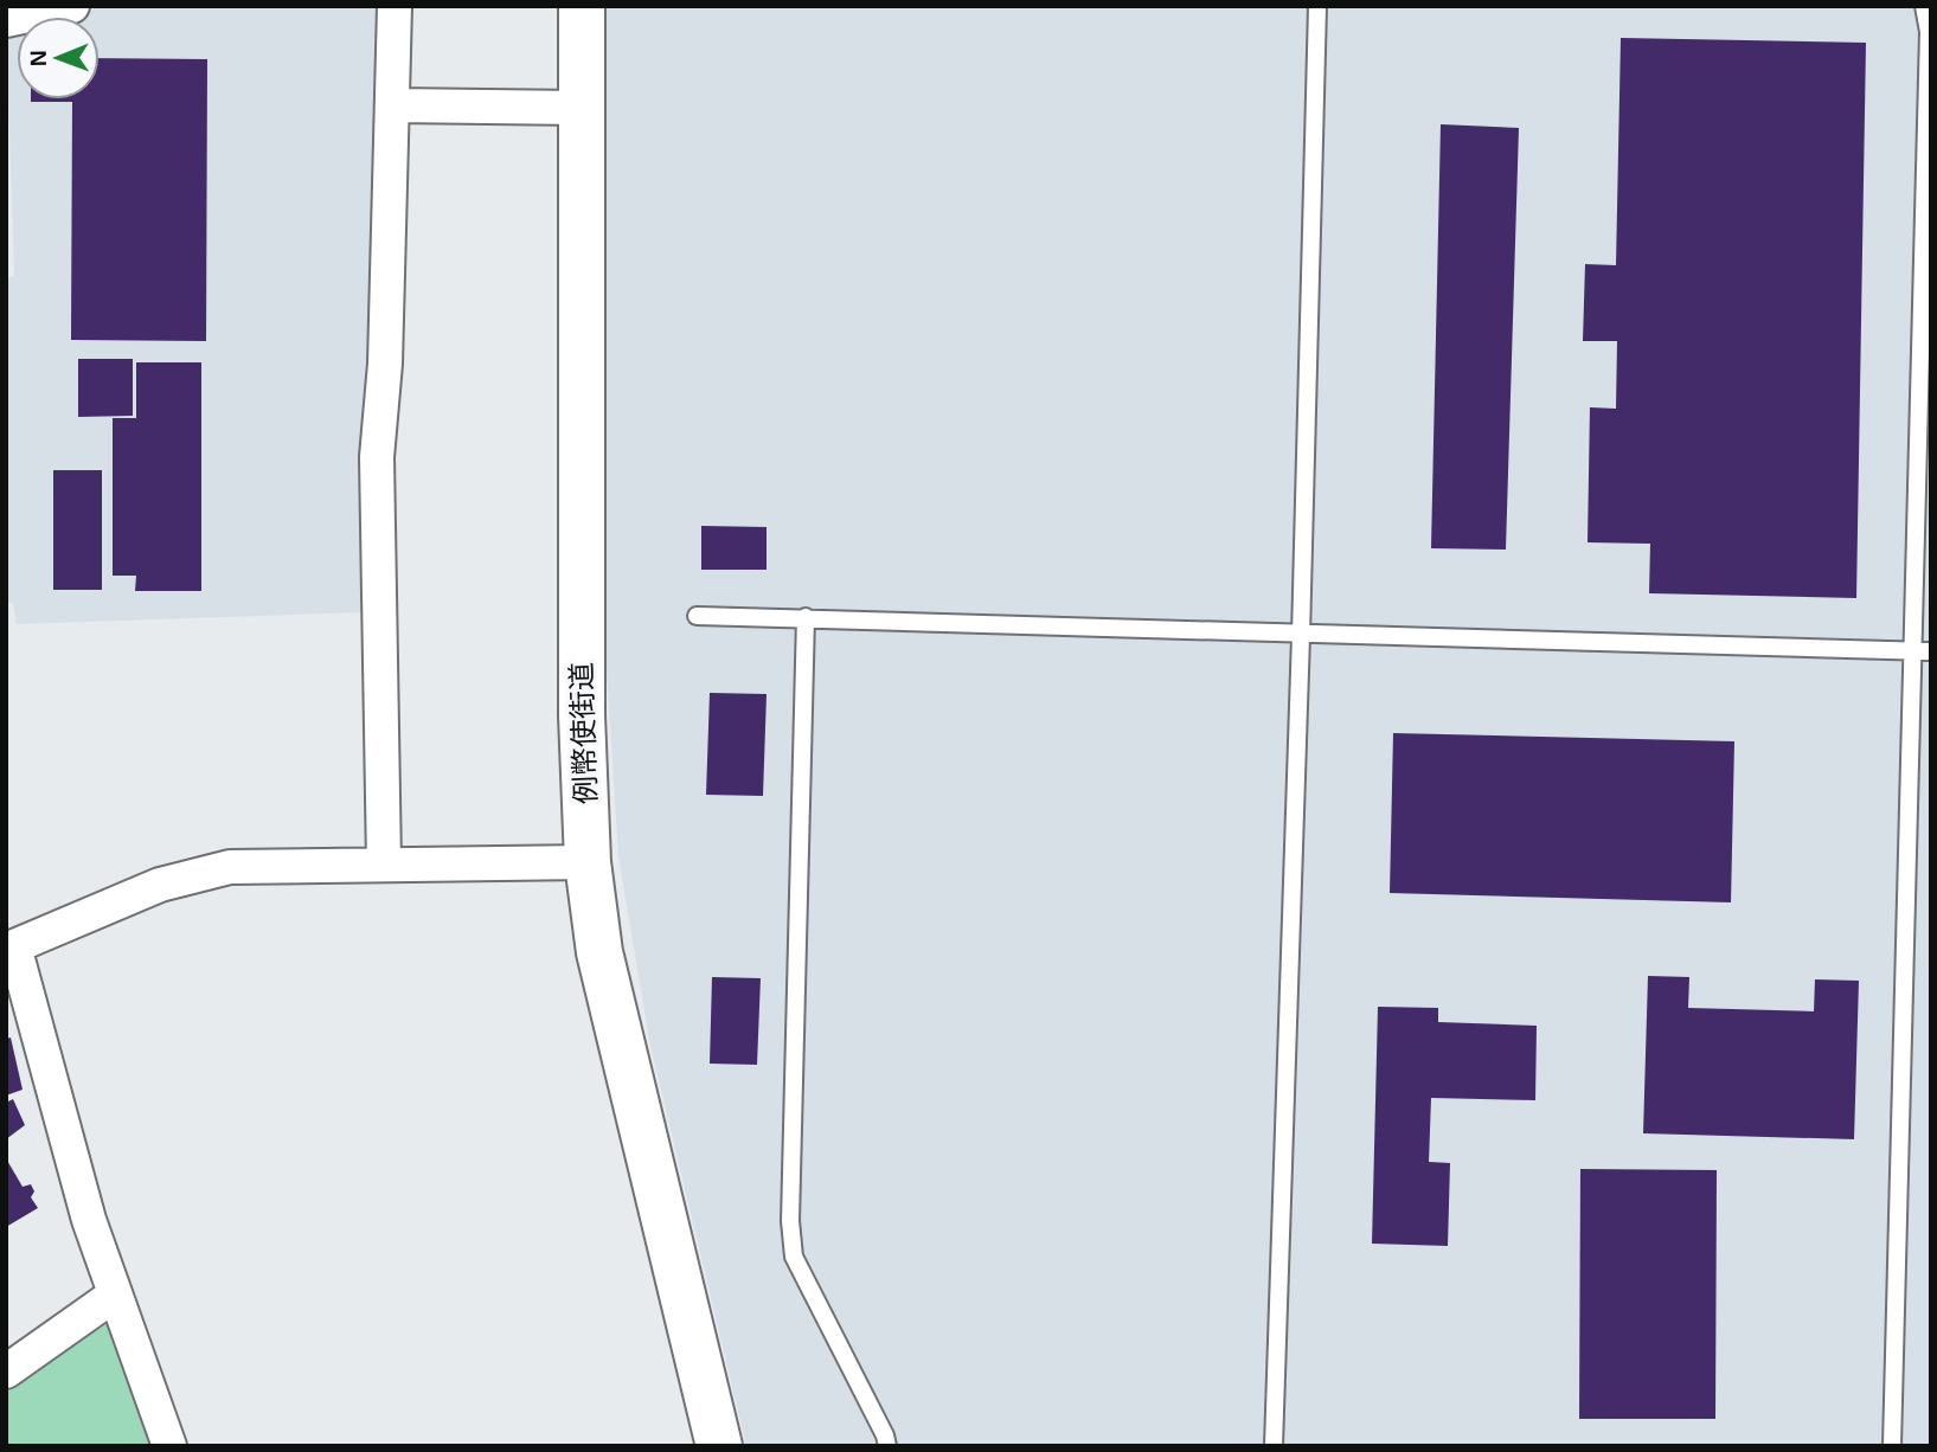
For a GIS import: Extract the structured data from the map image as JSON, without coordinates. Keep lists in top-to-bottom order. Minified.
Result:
{"streets":{"main road":["例幣使街道"]},"north":"left"}
